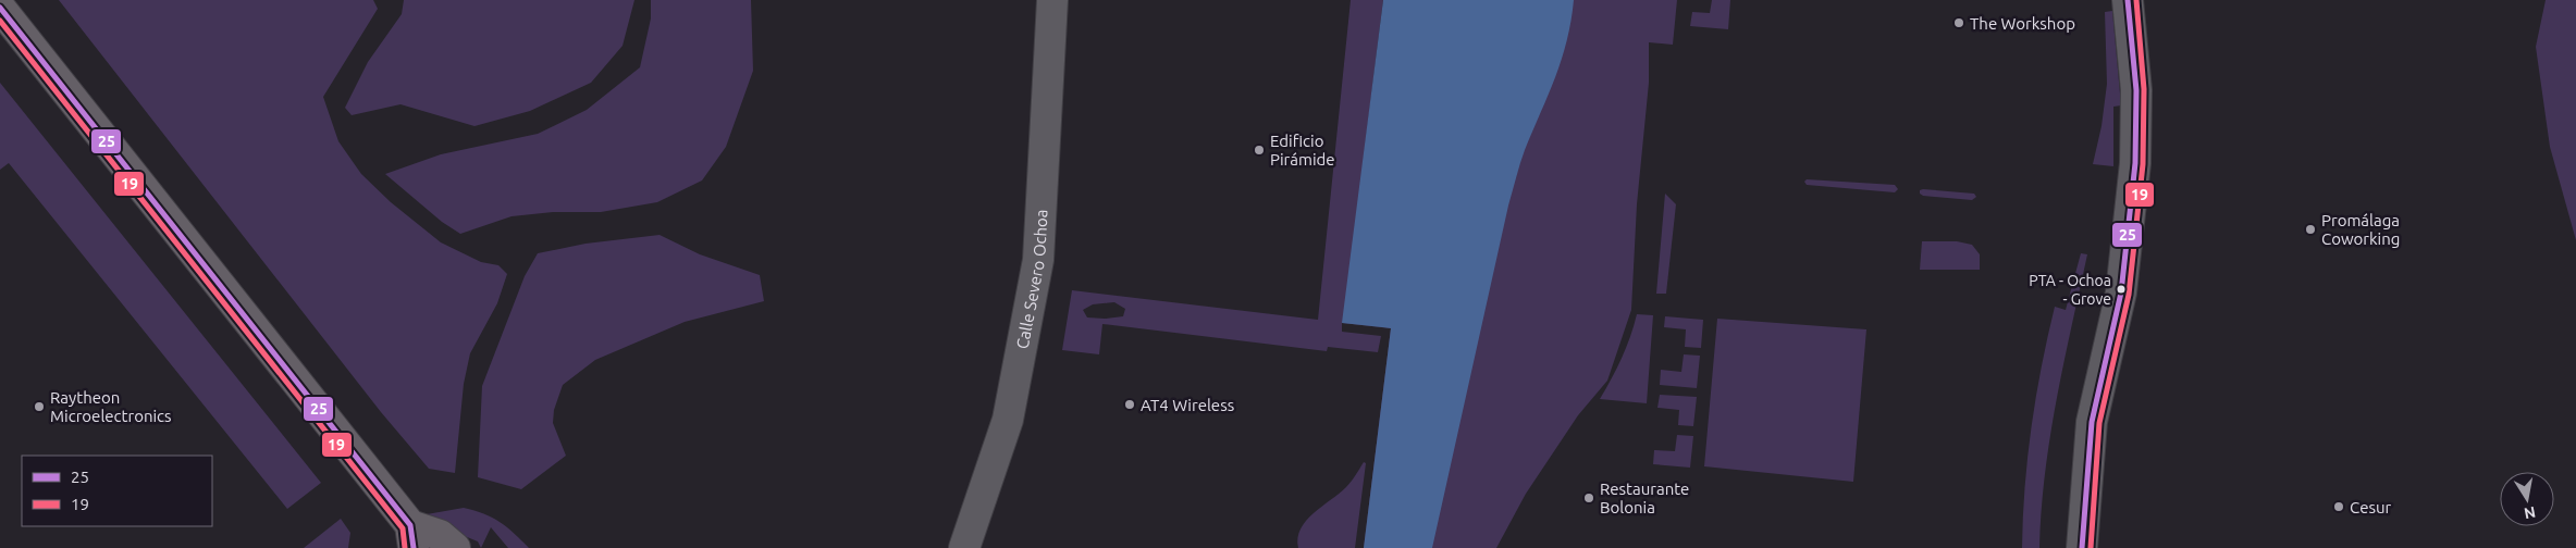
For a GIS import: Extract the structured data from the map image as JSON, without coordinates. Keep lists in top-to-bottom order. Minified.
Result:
{"streets":{"street":["Calle Severo Ochoa"]},"places":["The Workshop","Edificio Pirámide","Promálaga Coworking","PTA - Ochoa - Grove","AT4 Wireless","Raytheon Microelectronics","Restaurante Bolonia","Cesur"],"lines":["transit line 25","transit line 19"],"legend":["25","19"],"north":"bottom"}
